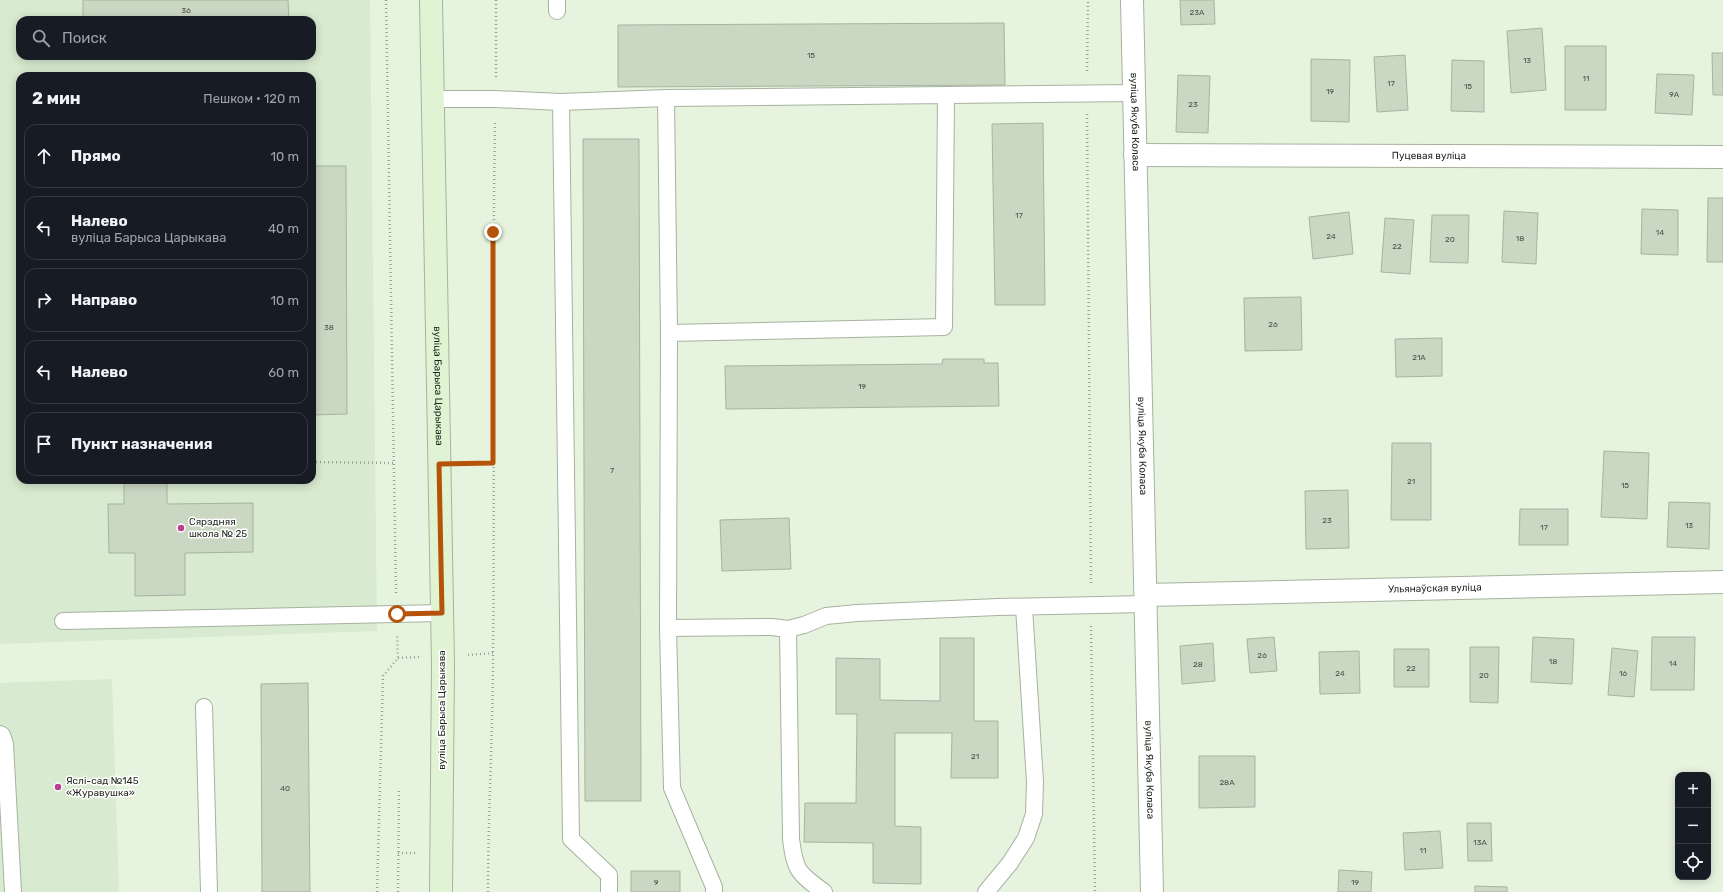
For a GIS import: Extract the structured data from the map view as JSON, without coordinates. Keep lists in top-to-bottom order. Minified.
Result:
{"streets":{"main road":["вуліца Барыса Царыкава"],"street":["вуліца Якуба Коласа","Пуцевая вуліца","Ульянаўская вуліца"]},"crossings":[["вуліца Якуба Коласа","Пуцевая вуліца"],["вуліца Якуба Коласа","Ульянаўская вуліца"]],"places":["Сярэдняя школа № 25","Яслі-сад №145 «Журавушка»"],"house_numbers":["36","23А","15","13","11","17","15","19","9А","23","17","14","24","18","20","22","26","38","21А","19","7","21","15","23","13","17","26","18","14","28","22","24","16","20","21","28А","40","13А","11","9","19"],"page":{"search":"Поиск","heading":["2 мин","Пешком · 120 m"],"list":[["Прямо","10 m"],["Налево","вуліца Барыса Царыкава","40 m"],["Направо","10 m"],["Налево","60 m"],"Пункт назначения"],"map_buttons":["+","−"]}}
